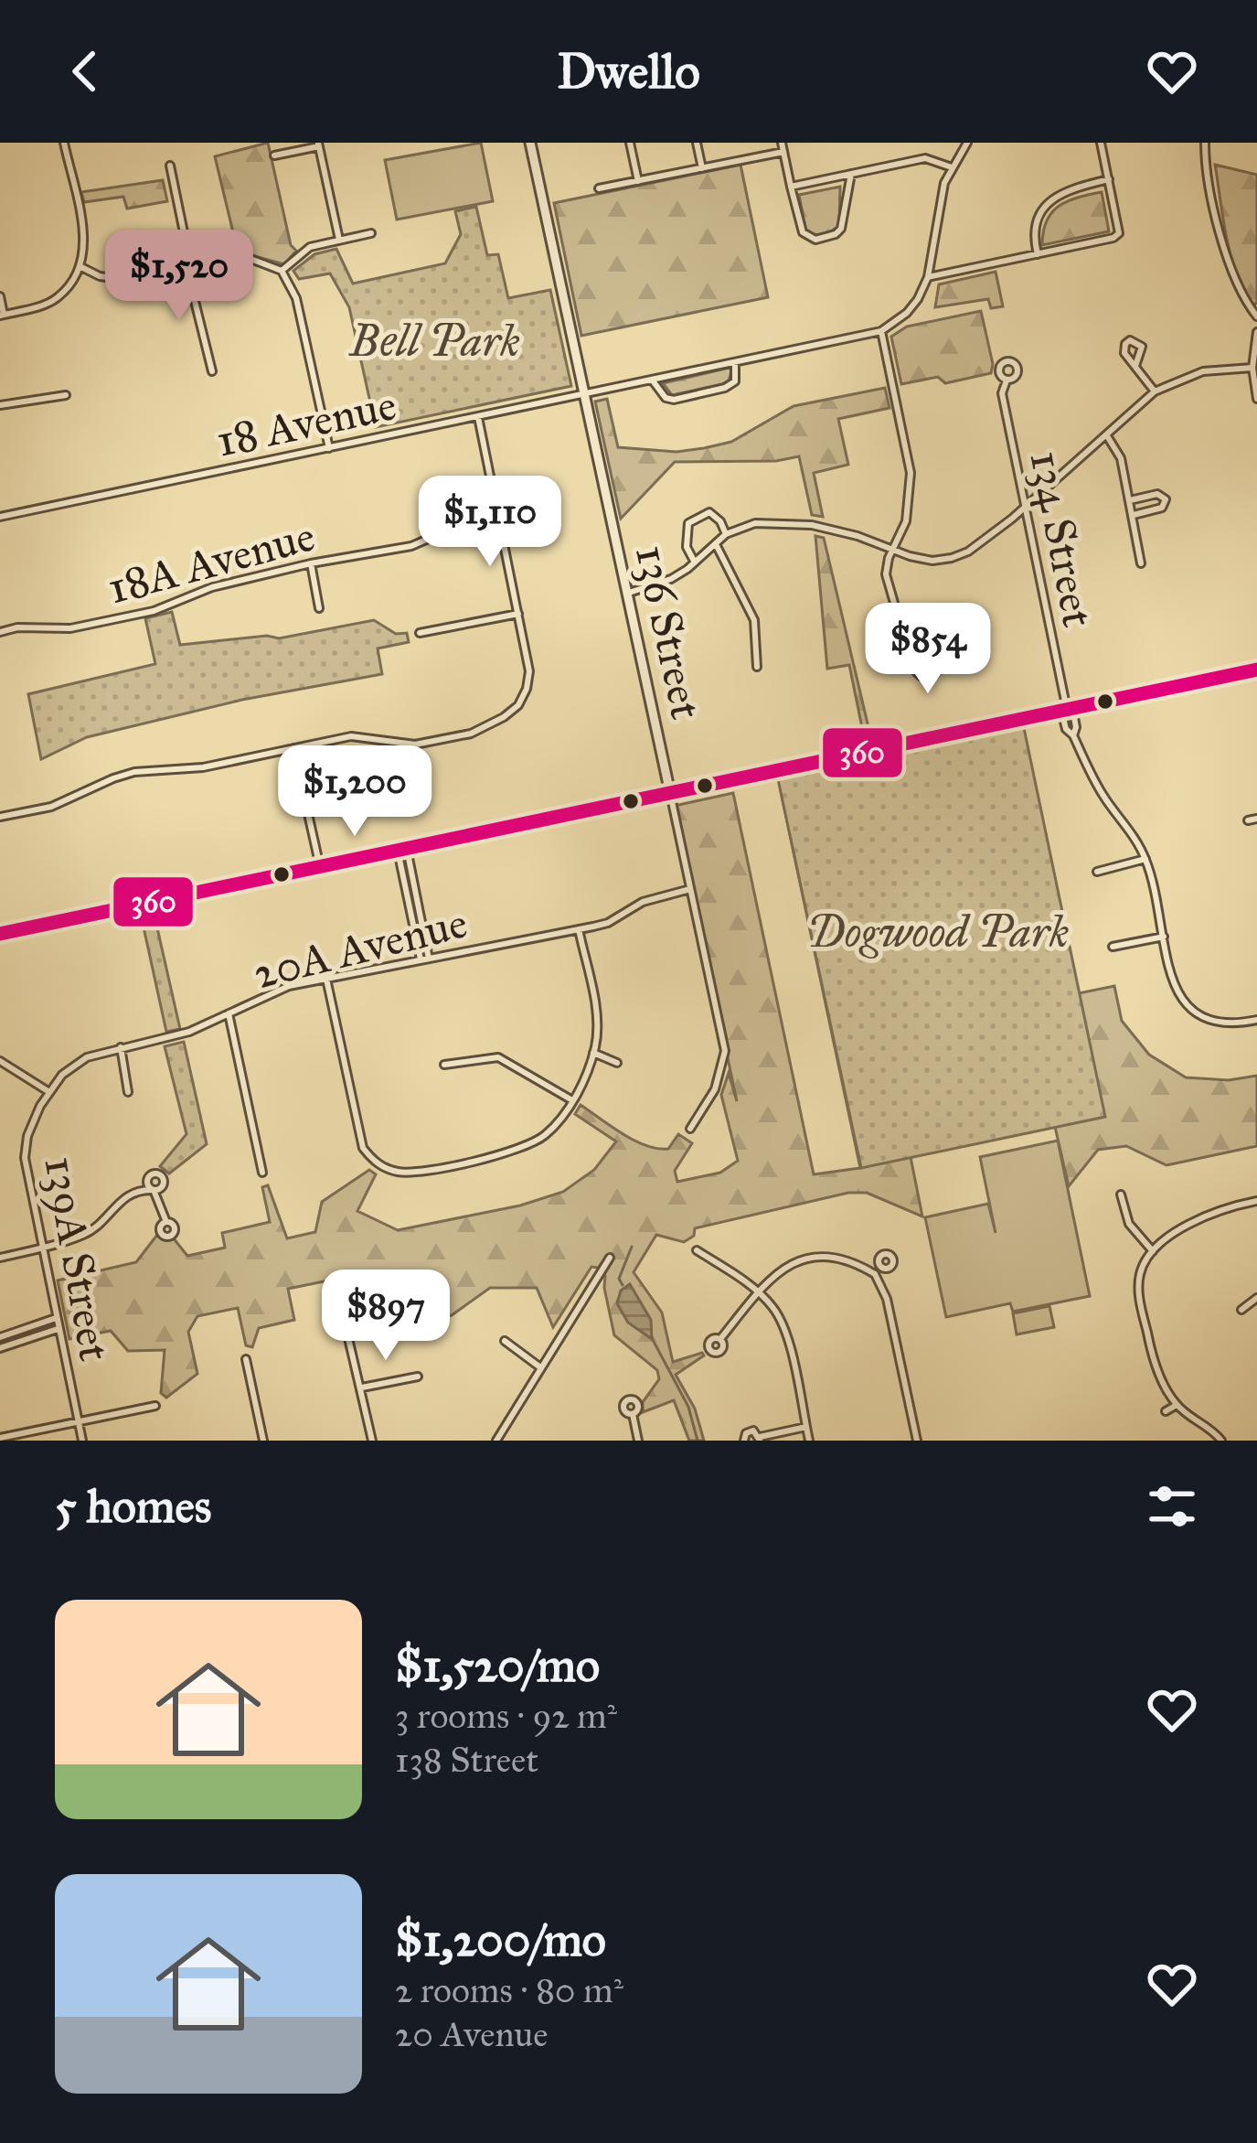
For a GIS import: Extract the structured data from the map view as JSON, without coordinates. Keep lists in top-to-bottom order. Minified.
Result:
{"streets":{"street":["18 Avenue","134 Street","18A Avenue","136 Street","20A Avenue","139A Street"]},"crossings":[["18 Avenue","136 Street"],["136 Street","20A Avenue"],["20A Avenue","139A Street"]],"parks":["Bell Park","Dogwood Park"],"lines":["transit line 360"],"page":{"header":"Dwello","price":["$1,520","$1,110","$854","$1,200","$897"],"heading":"5 homes","list":[{"name":"$1,520/mo","note":"3 rooms · 92 m² · 138 Street"},{"name":"$1,200/mo","note":"2 rooms · 80 m² · 20 Avenue"}]}}
